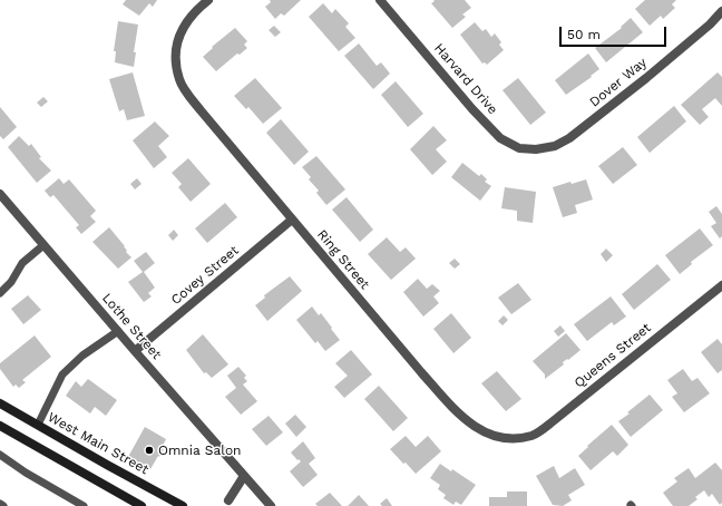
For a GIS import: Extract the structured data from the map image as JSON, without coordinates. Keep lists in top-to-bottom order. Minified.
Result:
{"streets":{"main road":["West Main Street"],"street":["Harvard Drive","Dover Way","Ring Street","Covey Street","Lothe Street","Queens Street"]},"crossings":[["Harvard Drive","Dover Way"],["Ring Street","Covey Street"],["Ring Street","Queens Street"],["Covey Street","Lothe Street"]],"places":["Omnia Salon"],"scale_bar":"50 m"}
